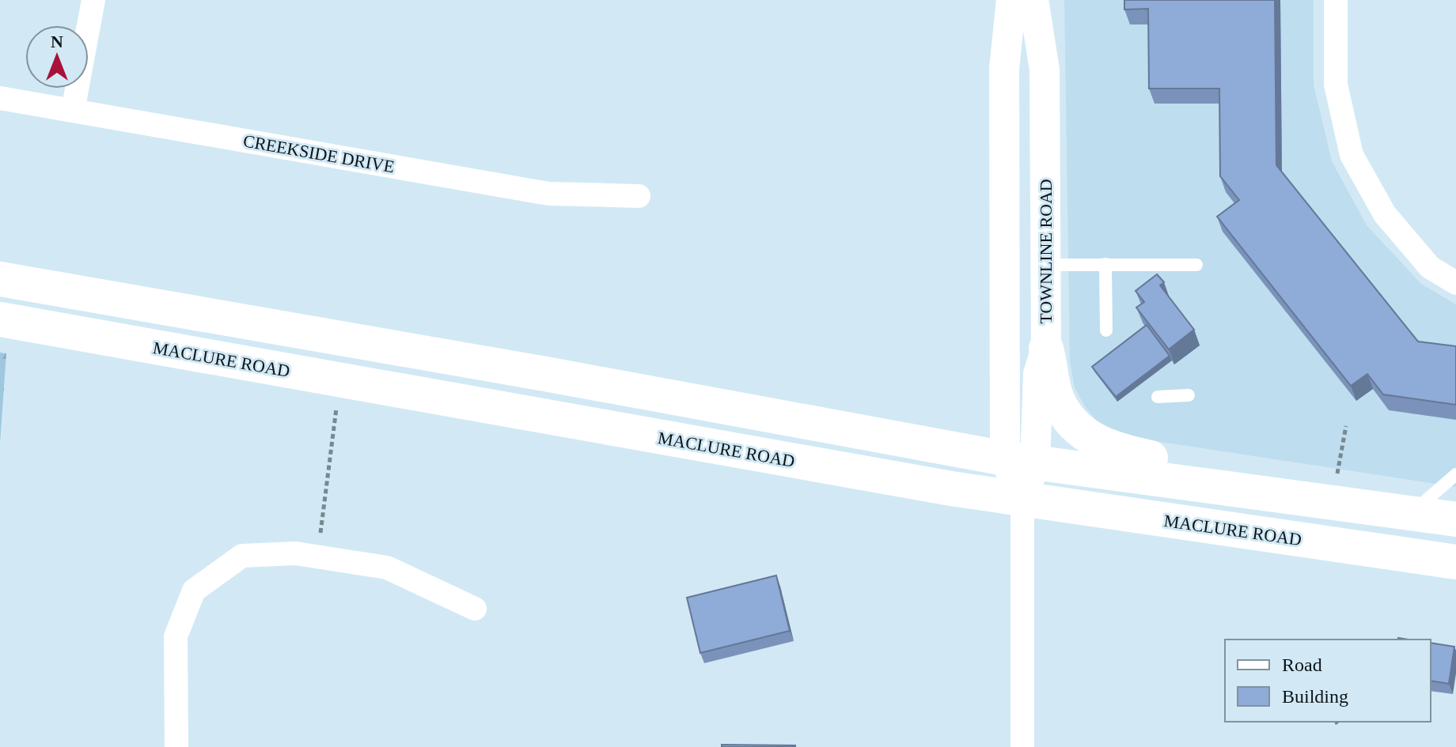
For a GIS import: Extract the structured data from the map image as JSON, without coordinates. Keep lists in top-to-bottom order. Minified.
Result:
{"streets":{"main road":["MACLURE ROAD"],"street":["CREEKSIDE DRIVE","TOWNLINE ROAD"]},"crossings":[["TOWNLINE ROAD","MACLURE ROAD"]],"legend":["Road","Building"],"north":"top"}
